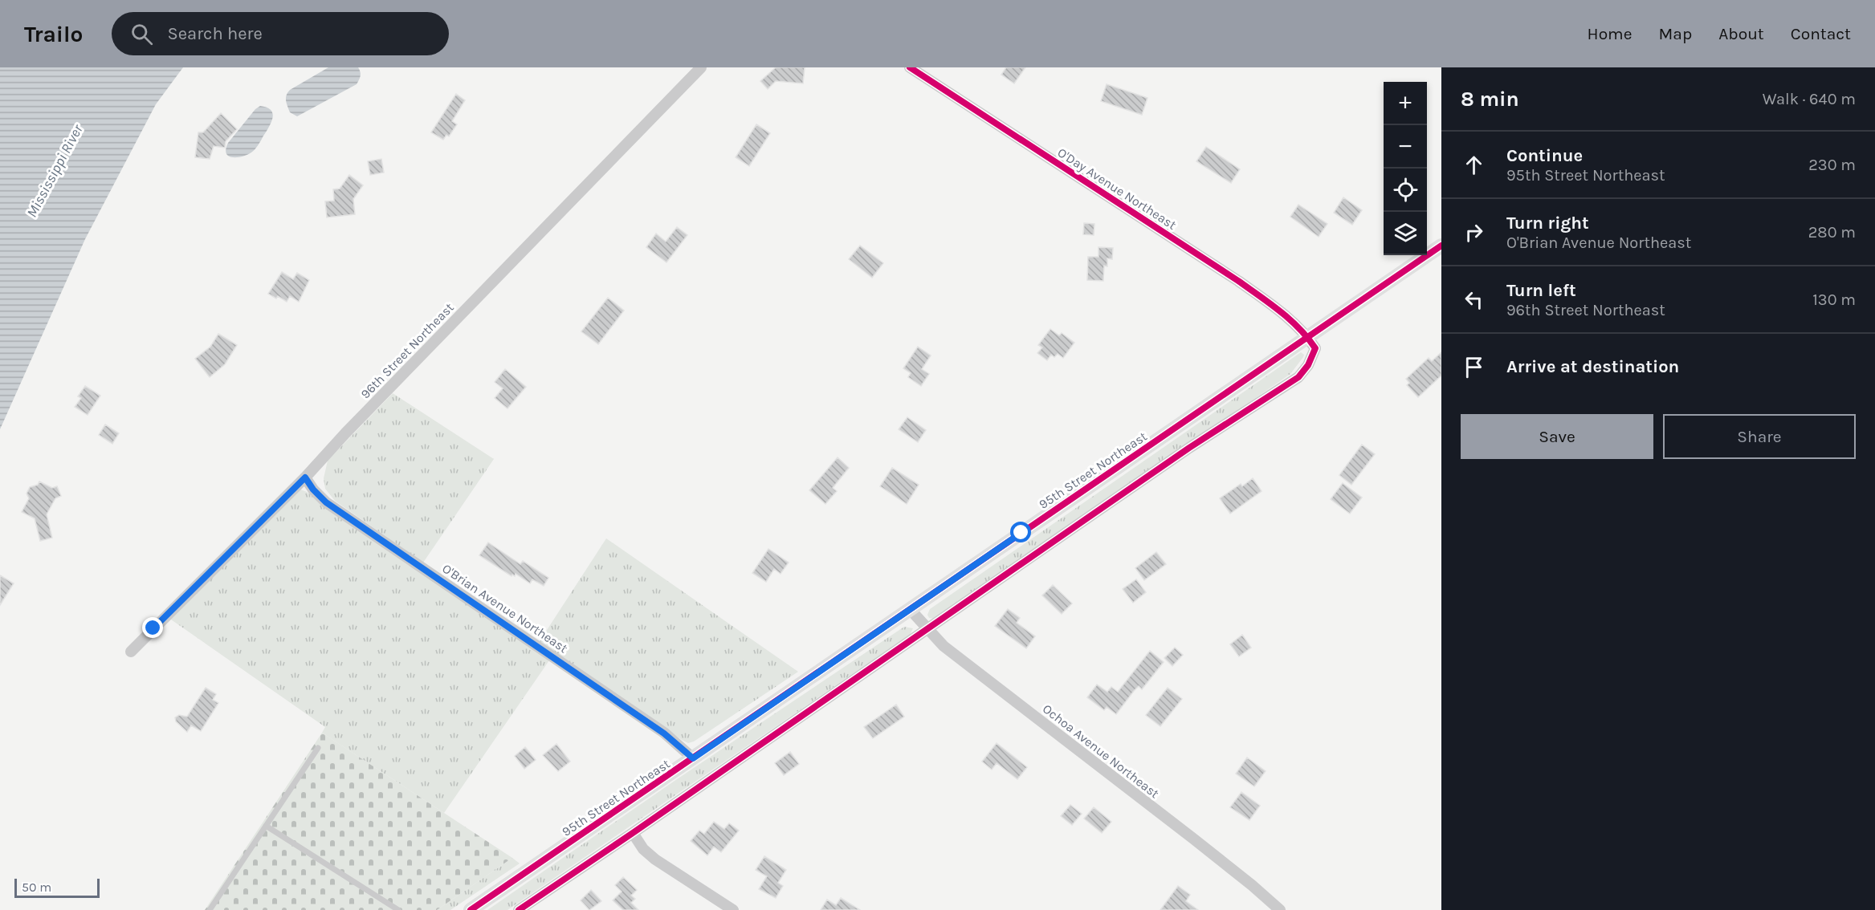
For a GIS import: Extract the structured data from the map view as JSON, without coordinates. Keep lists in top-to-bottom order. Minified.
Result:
{"streets":{"main road":["95th Street Northeast"],"street":["O'Day Avenue Northeast","96th Street Northeast","O'Brian Avenue Northeast","Ochoa Avenue Northeast"]},"crossings":[["O'Day Avenue Northeast","95th Street Northeast"],["96th Street Northeast","O'Brian Avenue Northeast"],["95th Street Northeast","O'Brian Avenue Northeast"],["95th Street Northeast","Ochoa Avenue Northeast"]],"water":["Mississippi River"],"scale_bar":"50 m","page":{"header":"Trailo","search":"Search here","nav":["Home","Map","About","Contact"],"heading":["8 min","Walk · 640 m"],"map_buttons":["+","−"],"list":[["Continue","95th Street Northeast","230 m"],["Turn right","O'Brian Avenue Northeast","280 m"],["Turn left","96th Street Northeast","130 m"],"Arrive at destination"],"buttons":["Save","Share"],"scale":"50 m"}}
